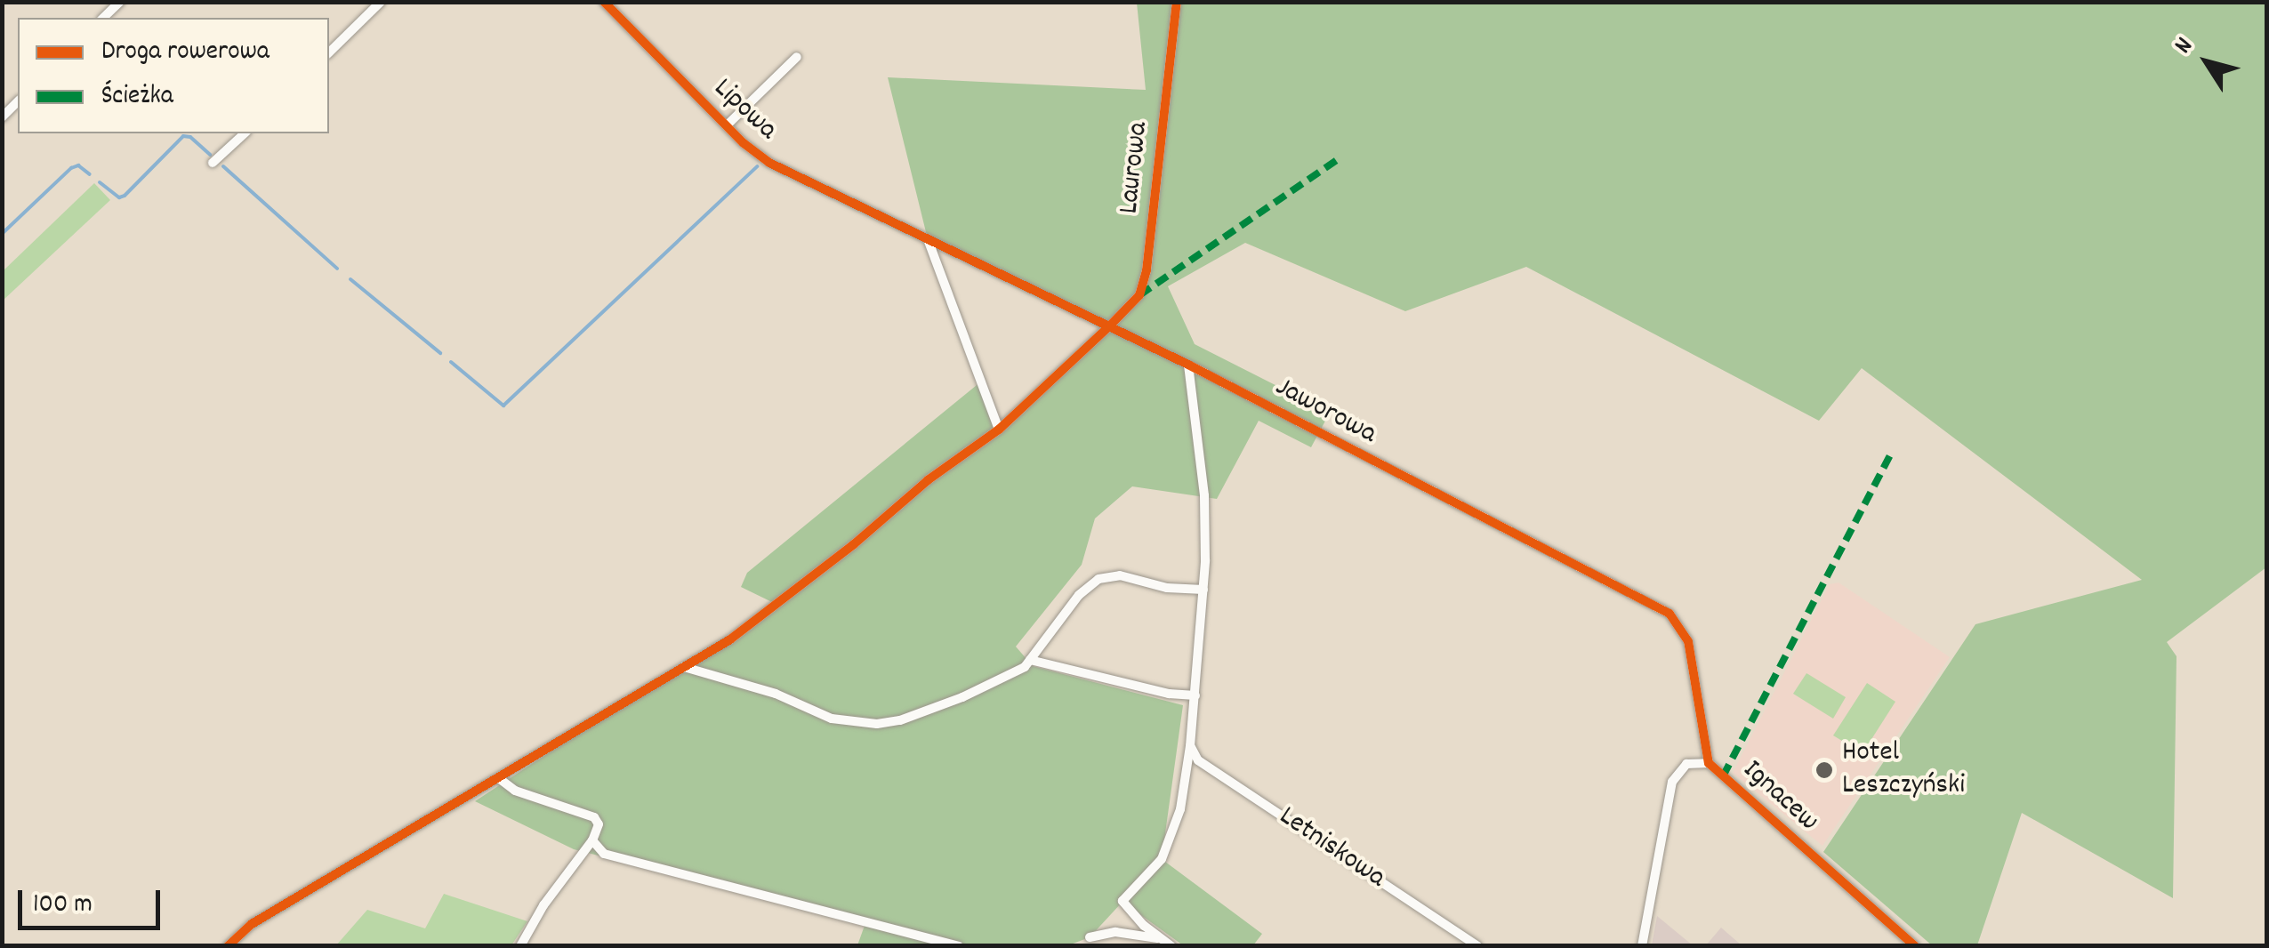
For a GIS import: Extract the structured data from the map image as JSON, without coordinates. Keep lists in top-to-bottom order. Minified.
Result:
{"streets":{"street":["Lipowa","Laurowa","Jaworowa","Ignacew","Letniskowa"]},"crossings":[["Lipowa","Jaworowa"],["Laurowa","Jaworowa"],["Jaworowa","Ignacew"]],"places":["Hotel Leszczyński"],"legend":["Droga rowerowa","Ścieżka"],"scale_bar":"100 m","north":"top left"}
